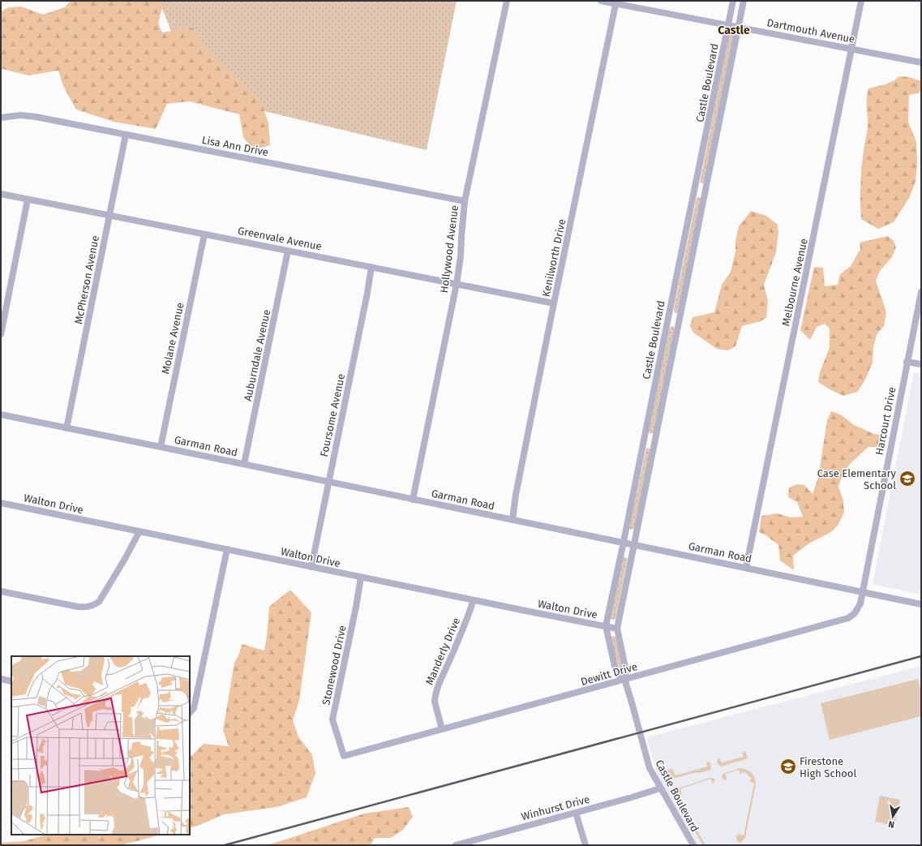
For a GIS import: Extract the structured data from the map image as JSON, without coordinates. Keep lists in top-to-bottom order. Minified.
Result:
{"streets":{"street":["Dartmouth Avenue","Castle Boulevard","Lisa Ann Drive","Greenvale Avenue","Hollywood Avenue","Kenilworth Drive","McPherson Avenue","Melbourne Avenue","Molane Avenue","Auburndale Avenue","Foursome Avenue","Harcourt Drive","Garman Road","Walton Drive","Manderly Drive","Stonewood Drive","Dewitt Drive","Winhurst Drive"]},"crossings":[["Dartmouth Avenue","Castle Boulevard"],["Dartmouth Avenue","Kenilworth Drive"],["Dartmouth Avenue","Melbourne Avenue"],["Castle Boulevard","Garman Road"],["Castle Boulevard","Walton Drive"],["Castle Boulevard","Dewitt Drive"],["Castle Boulevard","Winhurst Drive"],["Lisa Ann Drive","Hollywood Avenue"],["Lisa Ann Drive","McPherson Avenue"],["Greenvale Avenue","Hollywood Avenue"],["Greenvale Avenue","Kenilworth Drive"],["Greenvale Avenue","McPherson Avenue"],["Greenvale Avenue","Molane Avenue"],["Greenvale Avenue","Auburndale Avenue"],["Greenvale Avenue","Foursome Avenue"],["Hollywood Avenue","Garman Road"],["Kenilworth Drive","Garman Road"],["McPherson Avenue","Garman Road"],["Melbourne Avenue","Garman Road"],["Molane Avenue","Garman Road"],["Auburndale Avenue","Garman Road"],["Foursome Avenue","Garman Road"],["Foursome Avenue","Walton Drive"],["Harcourt Drive","Garman Road"],["Harcourt Drive","Dewitt Drive"],["Garman Road","Dewitt Drive"],["Walton Drive","Manderly Drive"],["Walton Drive","Stonewood Drive"],["Manderly Drive","Dewitt Drive"],["Stonewood Drive","Dewitt Drive"]],"districts":["Castle"],"places":{"school or university":["Case Elementary School","Firestone High School"]},"north":"bottom"}
